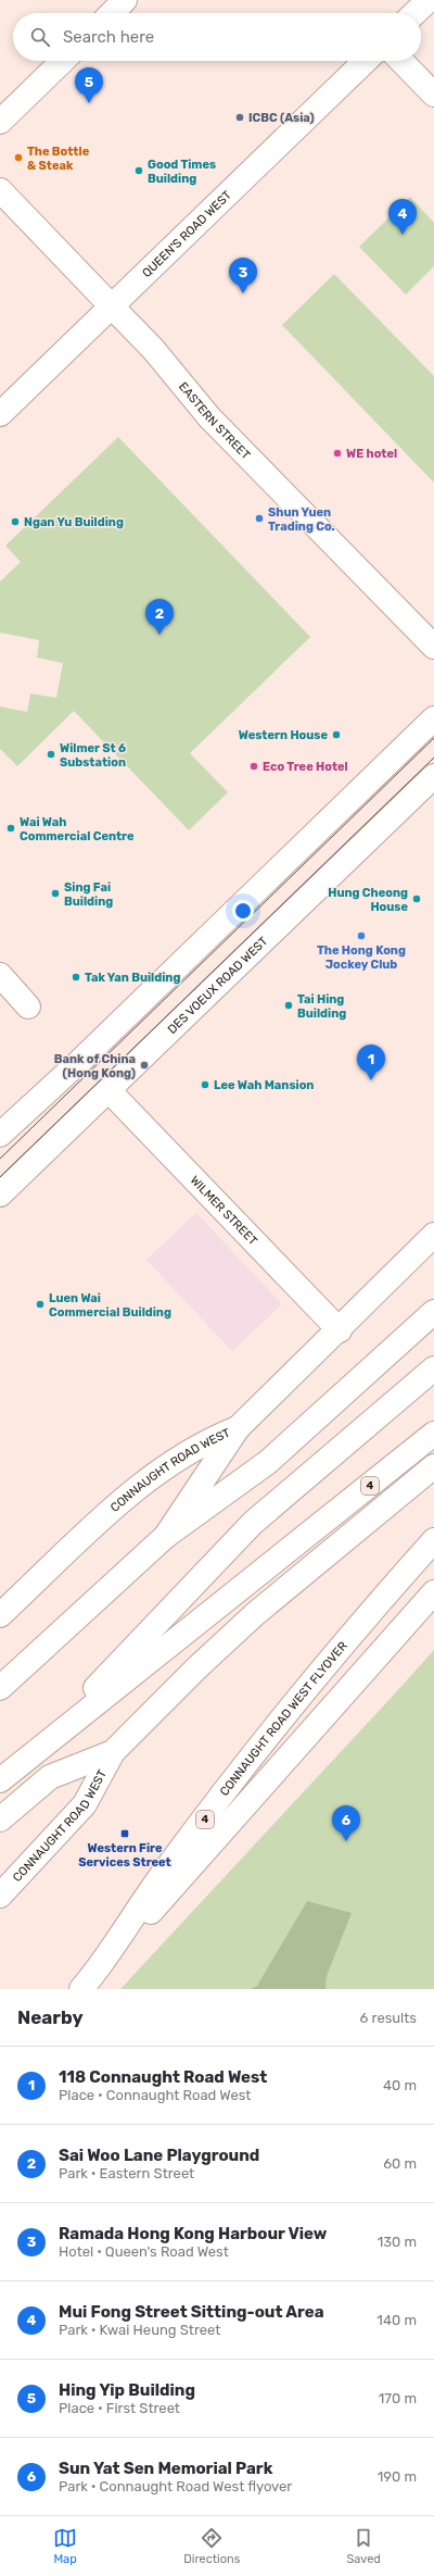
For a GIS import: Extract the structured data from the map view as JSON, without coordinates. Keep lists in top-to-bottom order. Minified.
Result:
{"streets":{"main road":["QUEEN'S ROAD WEST","EASTERN STREET","DES VOEUX ROAD WEST","WILMER STREET","CONNAUGHT ROAD WEST","4","CONNAUGHT ROAD WEST FLYOVER"]},"crossings":[["QUEEN'S ROAD WEST","EASTERN STREET"],["DES VOEUX ROAD WEST","WILMER STREET"],["WILMER STREET","CONNAUGHT ROAD WEST"]],"places":{"other":["ICBC (Asia)","The Bottle & Steak","Good Times Building","WE hotel","Shun Yuen Trading Co.","Ngan Yu Building","Western House","Wilmer St 6 Substation","Eco Tree Hotel","Wai Wah Commercial Centre","Sing Fai Building","Hung Cheong House","The Hong Kong Jockey Club","Tak Yan Building","Tai Hing Building","Bank of China (Hong Kong)","Lee Wah Mansion","Luen Wai Commercial Building"],"transit":["Western Fire Services Street"]},"page":{"search":"Search here","pins":["5","4","3","2","1","6"],"heading":["Nearby","6 results"],"list":[{"mark":"1","name":"118 Connaught Road West","note":"Place · Connaught Road West","value":"40 m"},{"mark":"2","name":"Sai Woo Lane Playground","note":"Park · Eastern Street","value":"60 m"},{"mark":"3","name":"Ramada Hong Kong Harbour View","note":"Hotel · Queen's Road West","value":"130 m"},{"mark":"4","name":"Mui Fong Street Sitting-out Area","note":"Park · Kwai Heung Street","value":"140 m"},{"mark":"5","name":"Hing Yip Building","note":"Place · First Street","value":"170 m"},{"mark":"6","name":"Sun Yat Sen Memorial Park","note":"Park · Connaught Road West flyover","value":"190 m"}],"nav":["Map","Directions","Saved"]}}
